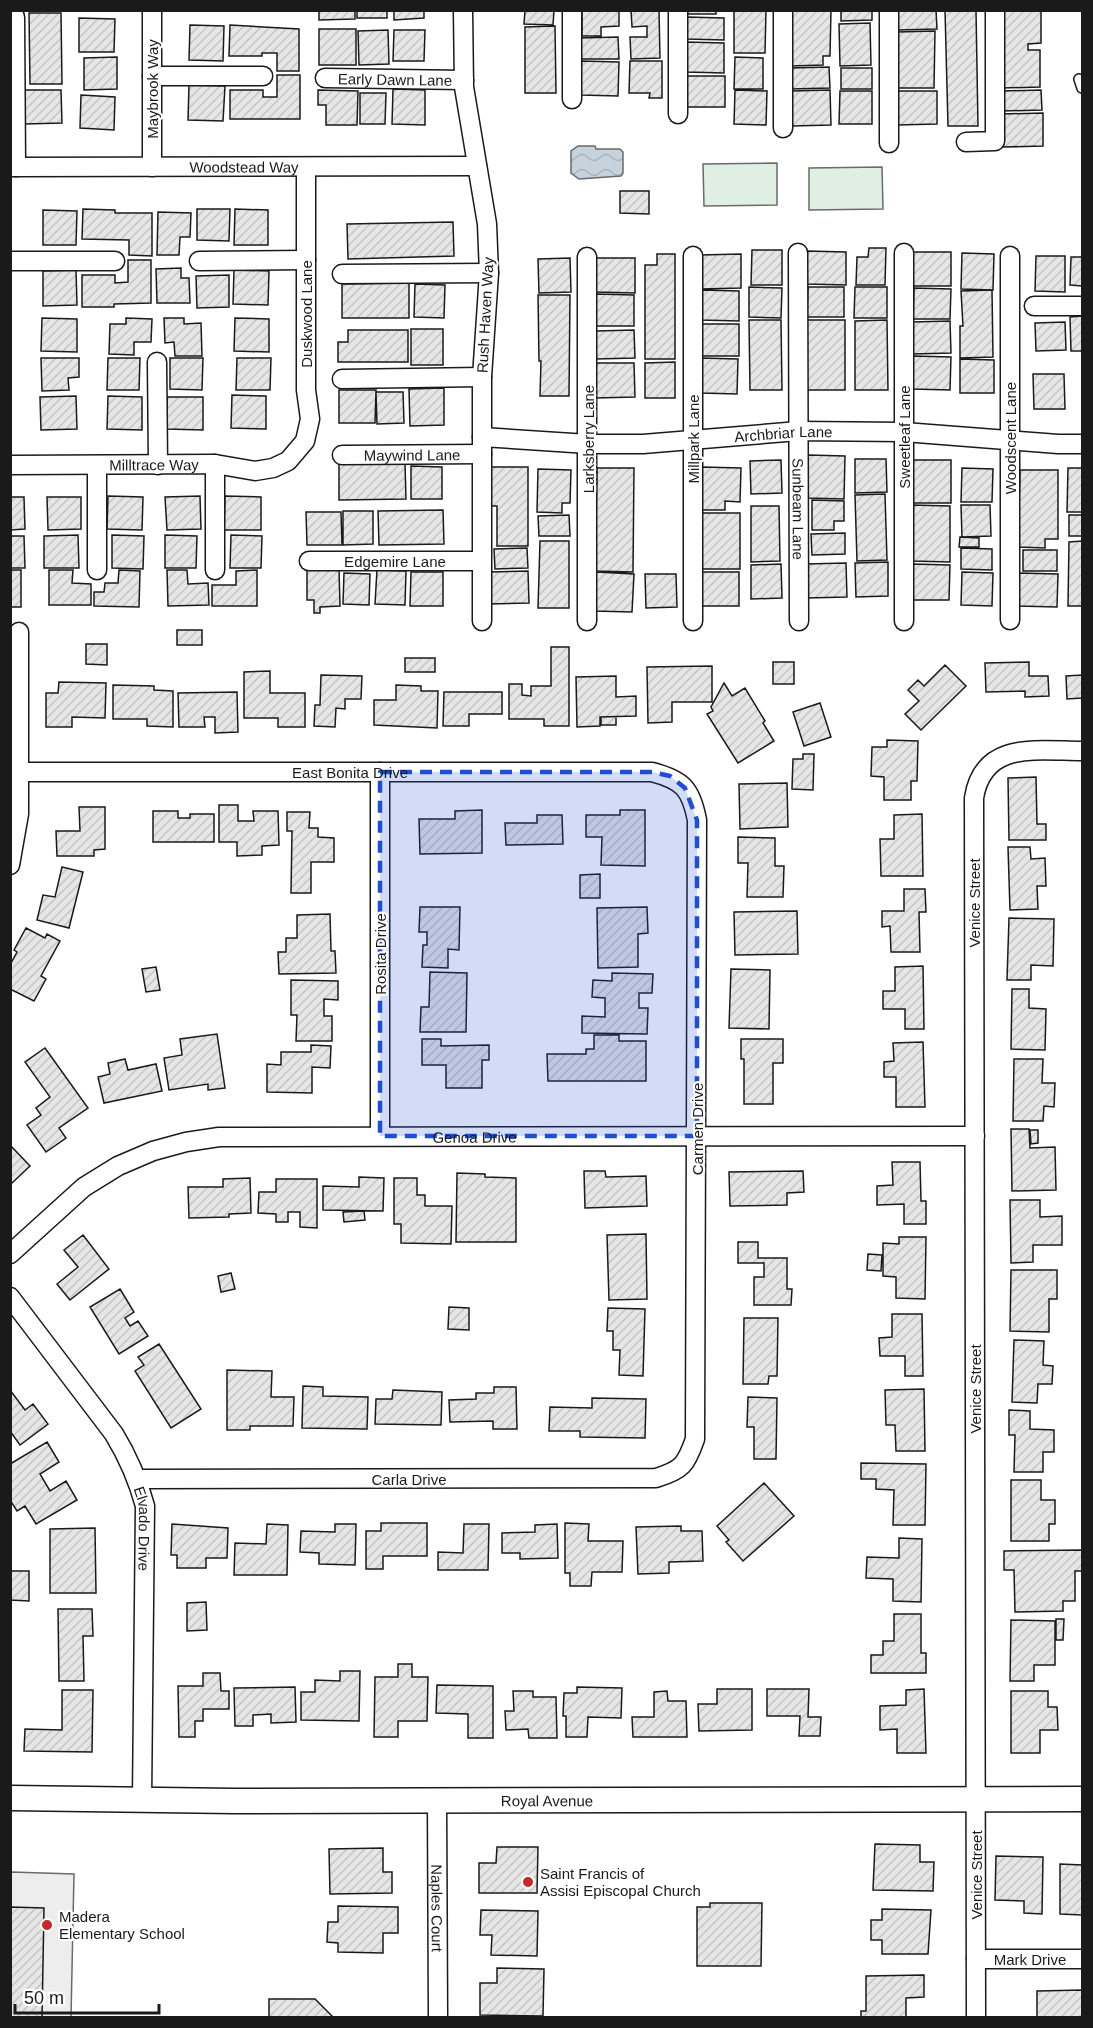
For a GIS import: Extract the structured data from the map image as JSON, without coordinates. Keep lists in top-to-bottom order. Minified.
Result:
{"streets":{"main road":["Royal Avenue"],"street":["Early Dawn Lane","Maybrook Way","Woodstead Way","Duskwood Lane","Rush Haven Way","Archbriar Lane","Sweetleaf Lane","Woodscent Lane","Larksberry Lane","Millpark Lane","Maywind Lane","Milltrace Way","Sunbeam Lane","Edgemire Lane","East Bonita Drive","Venice Street","Rosita Drive","Carmen Drive","Genoa Drive","Carla Drive","Elvado Drive","Naples Court","Mark Drive"]},"crossings":[["Early Dawn Lane","Rush Haven Way"],["Maybrook Way","Woodstead Way"],["Woodstead Way","Duskwood Lane"],["Woodstead Way","Rush Haven Way"],["Duskwood Lane","Milltrace Way"],["Rush Haven Way","Archbriar Lane"],["Rush Haven Way","Maywind Lane"],["Rush Haven Way","Edgemire Lane"],["Archbriar Lane","Sweetleaf Lane"],["Archbriar Lane","Woodscent Lane"],["Archbriar Lane","Larksberry Lane"],["Archbriar Lane","Millpark Lane"],["Archbriar Lane","Maywind Lane"],["Archbriar Lane","Sunbeam Lane"],["East Bonita Drive","Rosita Drive"],["East Bonita Drive","Carmen Drive"],["Venice Street","Genoa Drive"],["Venice Street","Royal Avenue"],["Venice Street","Mark Drive"],["Rosita Drive","Genoa Drive"],["Carmen Drive","Genoa Drive"],["Carmen Drive","Carla Drive"],["Carla Drive","Elvado Drive"],["Elvado Drive","Royal Avenue"],["Royal Avenue","Naples Court"]],"places":["Saint Francis of Assisi Episcopal Church","Madera Elementary School"],"scale_bar":"50 m"}
